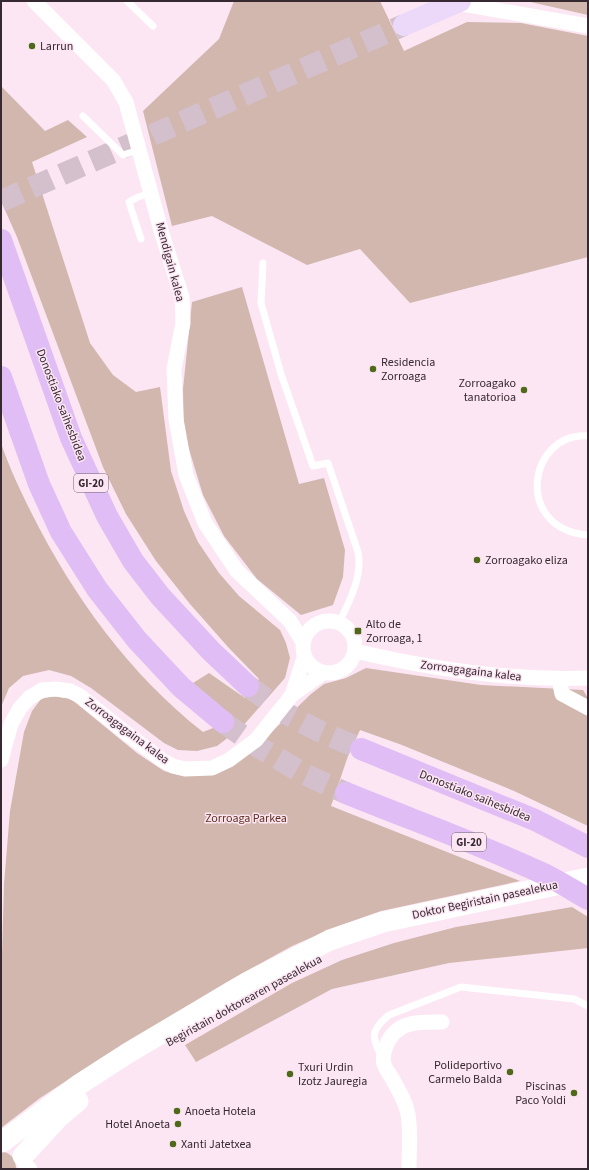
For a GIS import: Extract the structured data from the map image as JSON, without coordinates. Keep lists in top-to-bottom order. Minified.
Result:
{"streets":{"highway":["Donostiako saihesbidea","GI-20"],"main road":["Doktor Begiristain pasealekua","Begiristain doktorearen pasealekua"],"street":["Mendigain kalea","Zorroagagaina kalea"]},"crossings":[["Mendigain kalea","Zorroagagaina kalea"],["Doktor Begiristain pasealekua","Begiristain doktorearen pasealekua"]],"parks":["Zorroaga Parkea"],"places":{"other":["Larrun","Residencia Zorroaga","Zorroagako tanatorioa","Zorroagako eliza","Polideportivo Carmelo Balda","Txuri Urdin Izotz Jauregia","Piscinas Paco Yoldi","Anoeta Hotela","Hotel Anoeta","Xanti Jatetxea"],"transit":["Alto de Zorroaga, 1"]}}
